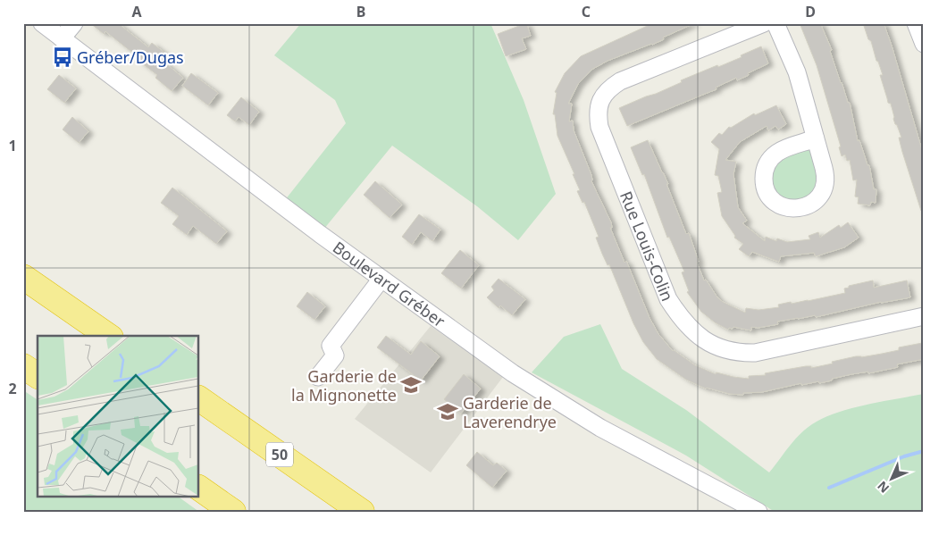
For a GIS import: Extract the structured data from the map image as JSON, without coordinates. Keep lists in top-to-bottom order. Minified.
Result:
{"streets":{"highway":["50"],"street":["Rue Louis-Colin","Boulevard Gréber"]},"places":{"bus stop":["Gréber/Dugas"],"school or university":["Garderie de la Mignonette","Garderie de Laverendrye"]},"north":"bottom left","grid":{"columns":["A","B","C","D"],"rows":["1","2"]}}
